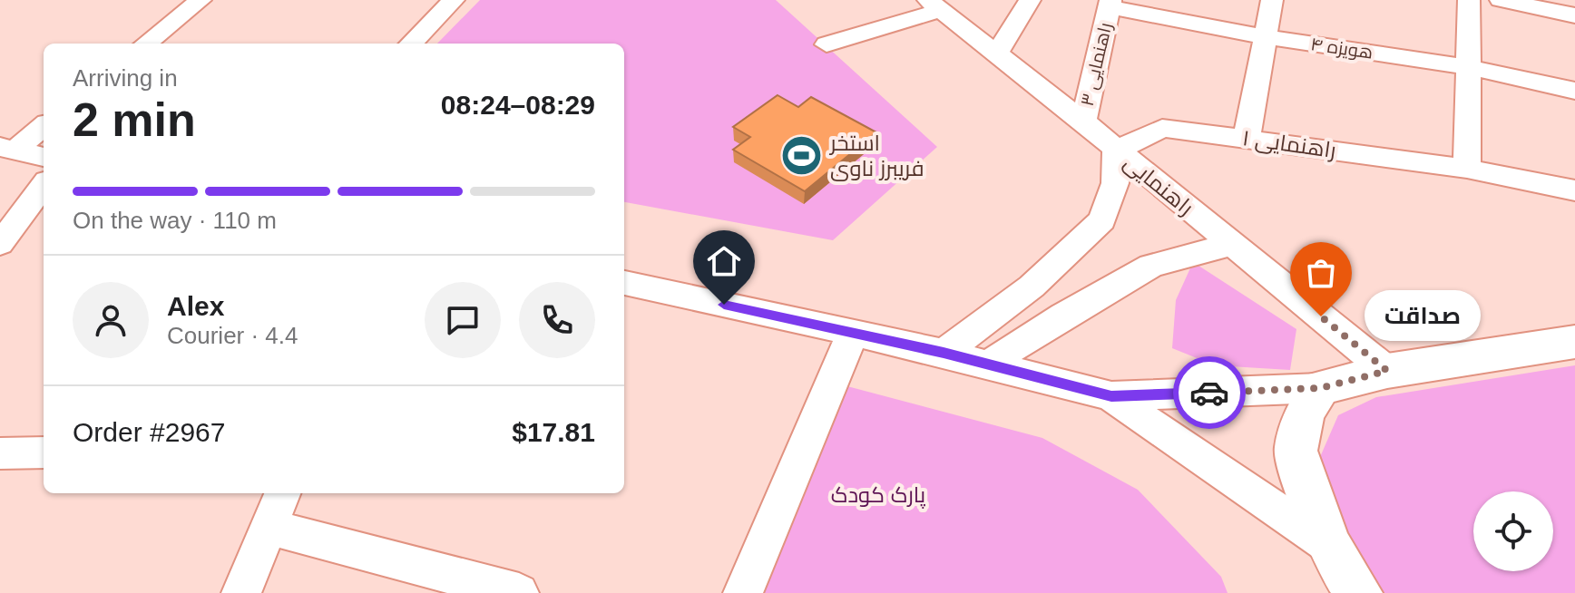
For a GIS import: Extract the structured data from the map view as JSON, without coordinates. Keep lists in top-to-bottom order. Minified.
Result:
{"streets":{"street":["هویزه ۴","راهنمایی ۳","راهنمایی ۱","راهنمایی"]},"crossings":[["هویزه ۴","راهنمایی ۳"],["راهنمایی ۳","راهنمایی"],["راهنمایی ۱","راهنمایی"]],"parks":["پارک کودک"],"places":{"sports":["استخر فریبرز ناوی"],"other":["صداقت"]},"page":{"heading":["2 min","Arriving in","08:24–08:29"],"panel":["Alex","Courier · 4.4","Order #2967","$17.81"],"bar":"On the way · 110 m","bubble":"صداقت"}}
